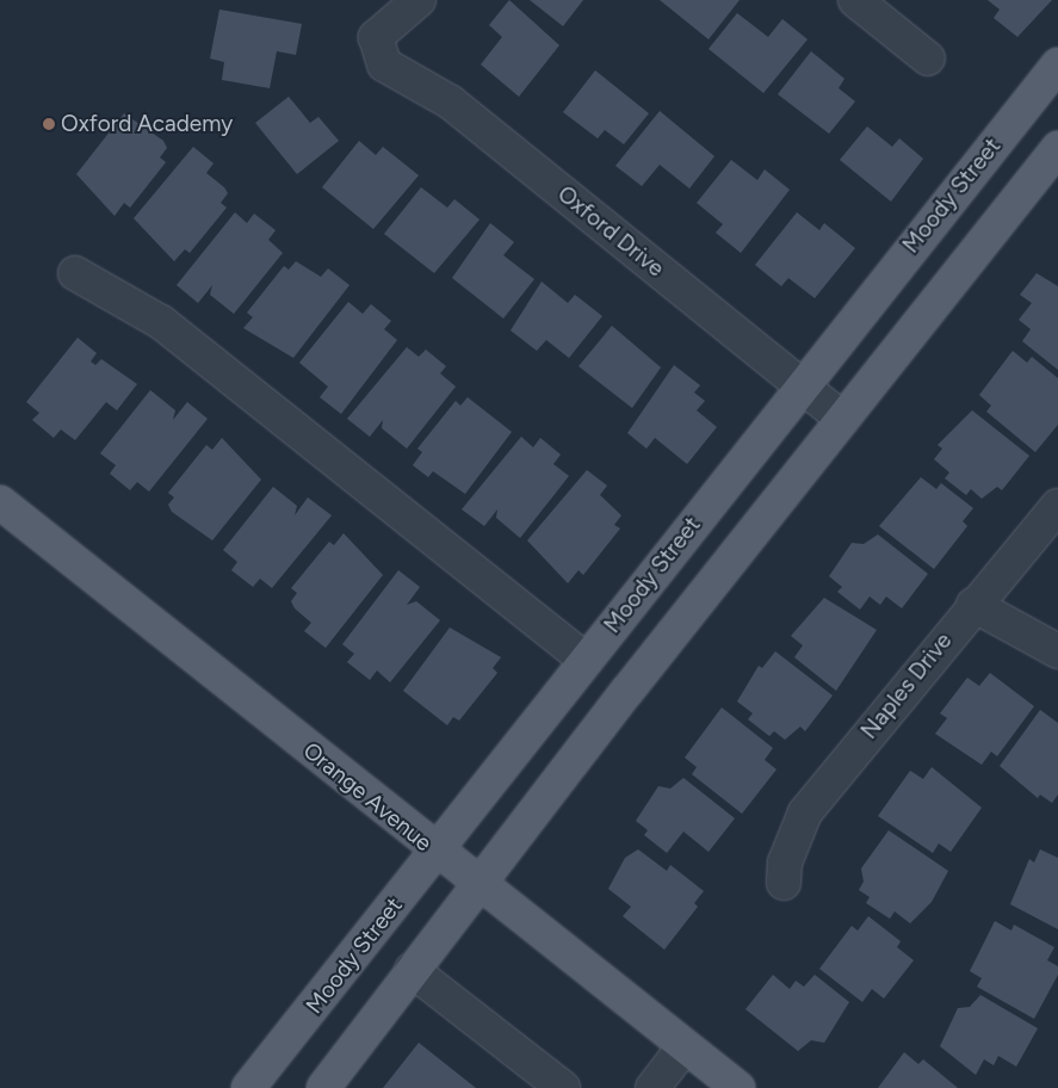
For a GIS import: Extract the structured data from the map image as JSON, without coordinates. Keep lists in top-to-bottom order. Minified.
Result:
{"streets":{"main road":["Moody Street","Orange Avenue"],"street":["Oxford Drive","Naples Drive"]},"crossings":[["Moody Street","Oxford Drive"],["Moody Street","Orange Avenue"]],"places":["Oxford Academy"]}
